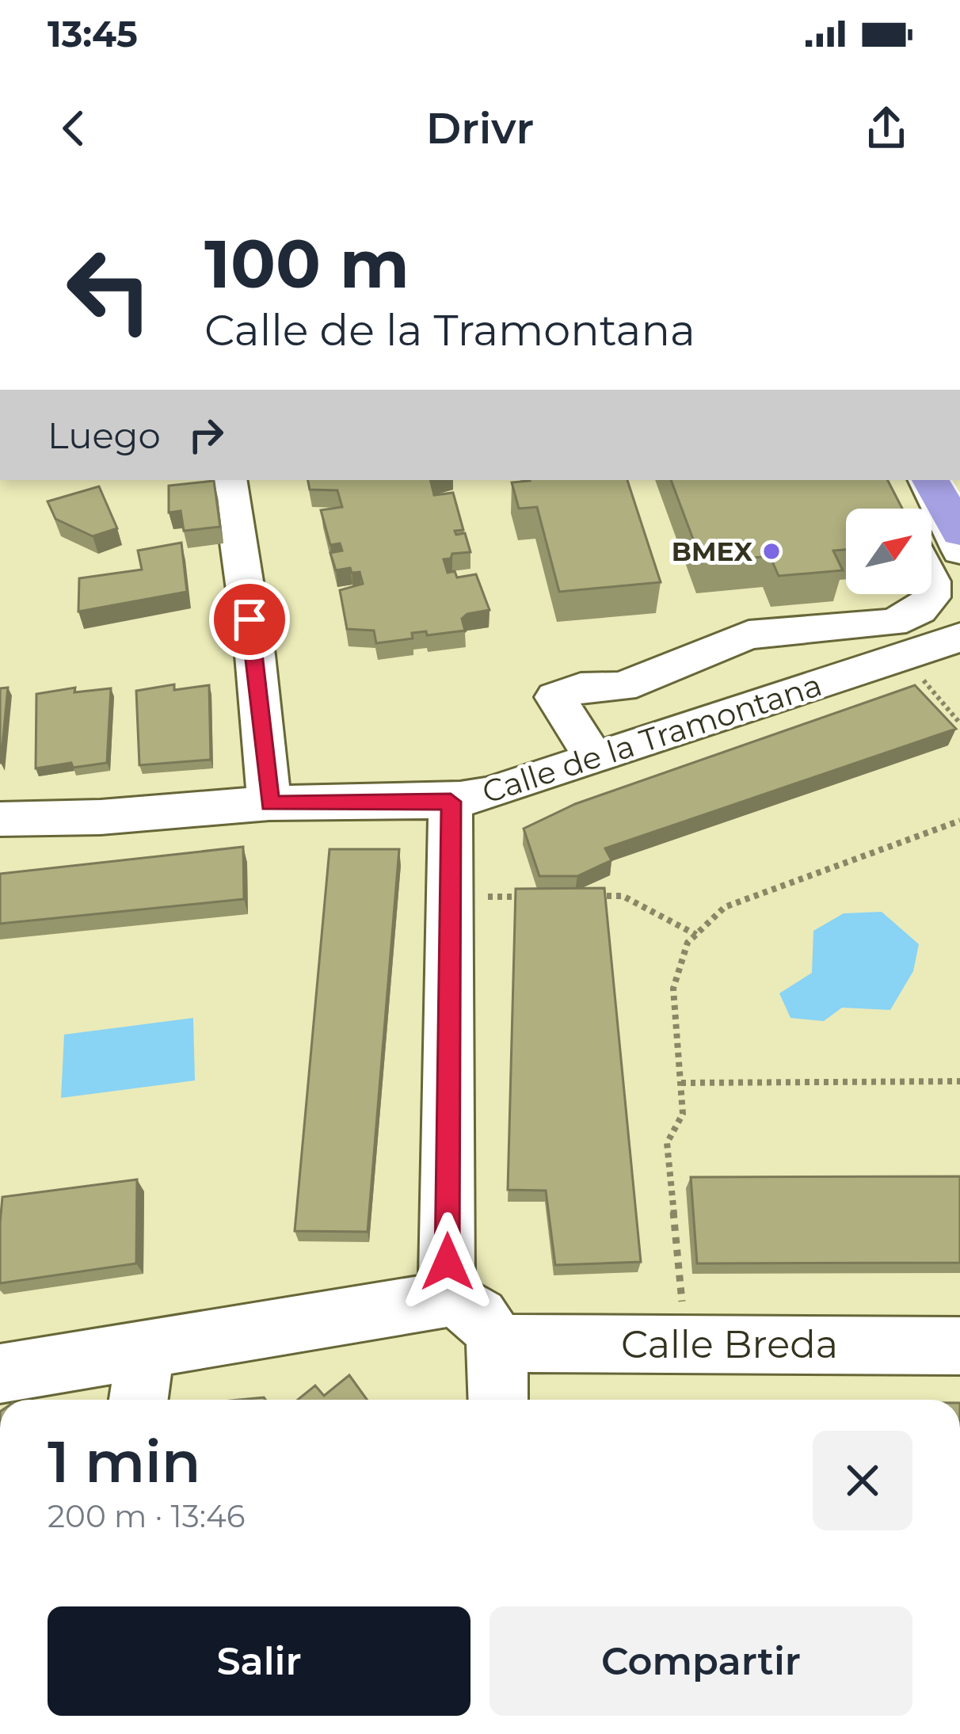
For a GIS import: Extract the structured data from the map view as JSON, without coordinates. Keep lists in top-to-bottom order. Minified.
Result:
{"streets":{"street":["Calle de la Tramontana","Calle Breda"]},"places":["BMEX"],"north":"top right","page":{"status":"13:45","header":"Drivr","turn":["100 m","Calle de la Tramontana"],"then":"Luego","heading":["1 min","200 m · 13:46"],"buttons":["Salir","Compartir"]}}
